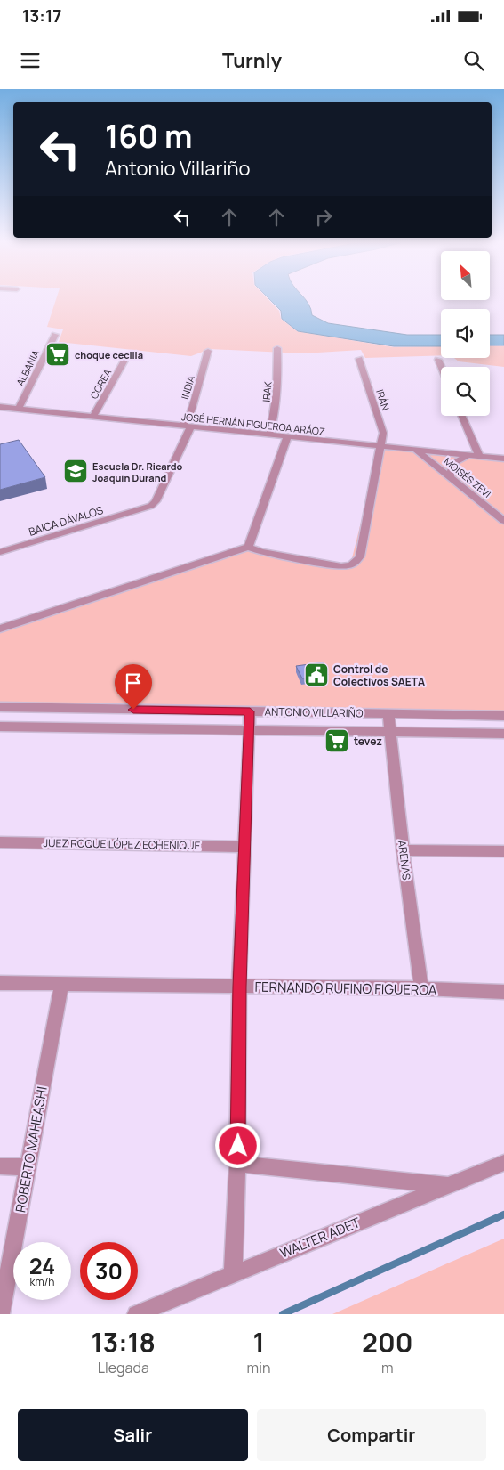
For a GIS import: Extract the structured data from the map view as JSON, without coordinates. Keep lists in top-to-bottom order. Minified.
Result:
{"streets":{"street":["ALBANIA","COREA","INDIA","IRAK","IRÁN","JOSÉ HERNÁN FIGUEROA ARÁOZ","MOISÉS ZEVI","BAICA DÁVALOS","ANTONIO VILLARIÑO","JUEZ ROQUE LÓPEZ ECHENIQUE","ARENAS","FERNANDO RUFINO FIGUEROA","ROBERTO MAHEASHI","WALTER ADET"]},"crossings":[["ALBANIA","JOSÉ HERNÁN FIGUEROA ARÁOZ"],["COREA","JOSÉ HERNÁN FIGUEROA ARÁOZ"],["INDIA","JOSÉ HERNÁN FIGUEROA ARÁOZ"],["INDIA","BAICA DÁVALOS"],["IRAK","JOSÉ HERNÁN FIGUEROA ARÁOZ"],["IRÁN","JOSÉ HERNÁN FIGUEROA ARÁOZ"],["JOSÉ HERNÁN FIGUEROA ARÁOZ","MOISÉS ZEVI"],["ANTONIO VILLARIÑO","ARENAS"],["ARENAS","FERNANDO RUFINO FIGUEROA"],["FERNANDO RUFINO FIGUEROA","ROBERTO MAHEASHI"]],"places":{"supermarket":["choque cecilia","tevez"],"school or university":["Escuela Dr. Ricardo Joaquin Durand"],"public building":["Control de Colectivos SAETA"]},"north":"top left","page":{"status":"13:17","header":"Turnly","turn":["160 m","Antonio Villariño"],"speed":"24 km/h","limit":"30","eta":["13:18","Llegada","1","min","200","m"],"buttons":["Salir","Compartir"]}}
